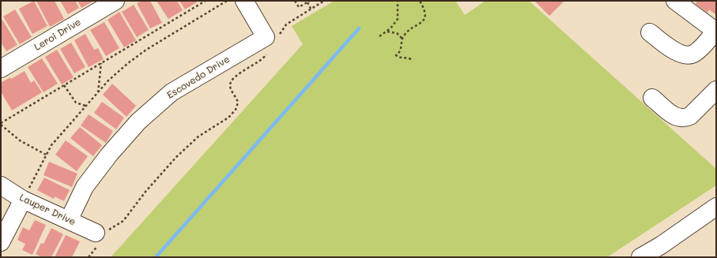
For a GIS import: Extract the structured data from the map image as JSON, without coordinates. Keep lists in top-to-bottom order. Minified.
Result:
{"streets":{"street":["Leroi Drive","Escovedo Drive","Lauper Drive"]},"crossings":[["Escovedo Drive","Lauper Drive"]]}
